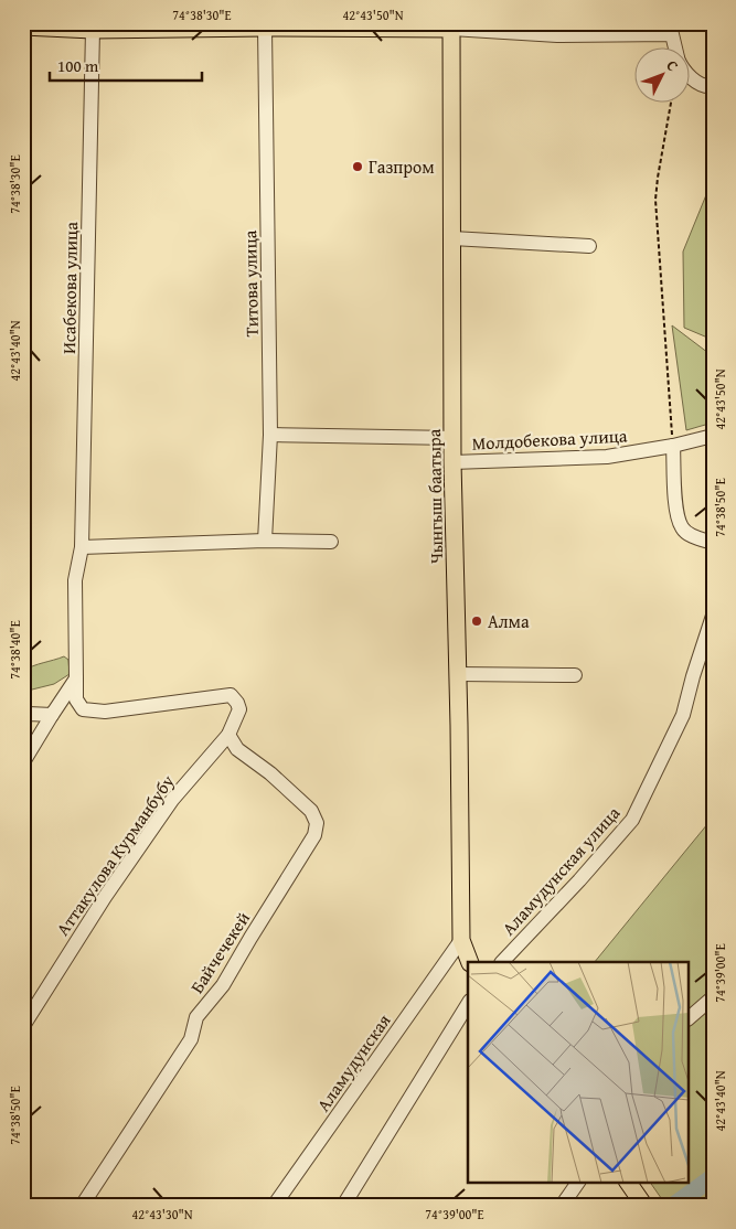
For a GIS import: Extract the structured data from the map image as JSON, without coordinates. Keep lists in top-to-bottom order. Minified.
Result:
{"streets":{"main road":["Чынгыш баатыра"],"street":["Титова улица","Исабекова улица","Молдобекова улица","Аттакулова Курманбубу","Аламудунская улица","Байчечекей","Аламудунская"]},"crossings":[["Исабекова улица","Аттакулова Курманбубу"],["Молдобекова улица","Чынгыш баатыра"],["Чынгыш баатыра","Аламудунская"],["Аттакулова Курманбубу","Байчечекей"]],"places":["Газпром","Алма"],"scale_bar":"100 m","north":"top right","coordinates":["74°38'30\"E","42°43'50\"N","42°43'40\"N","74°38'50\"E","74°38'40\"E","74°39'00\"E","42°43'30\"N"]}
